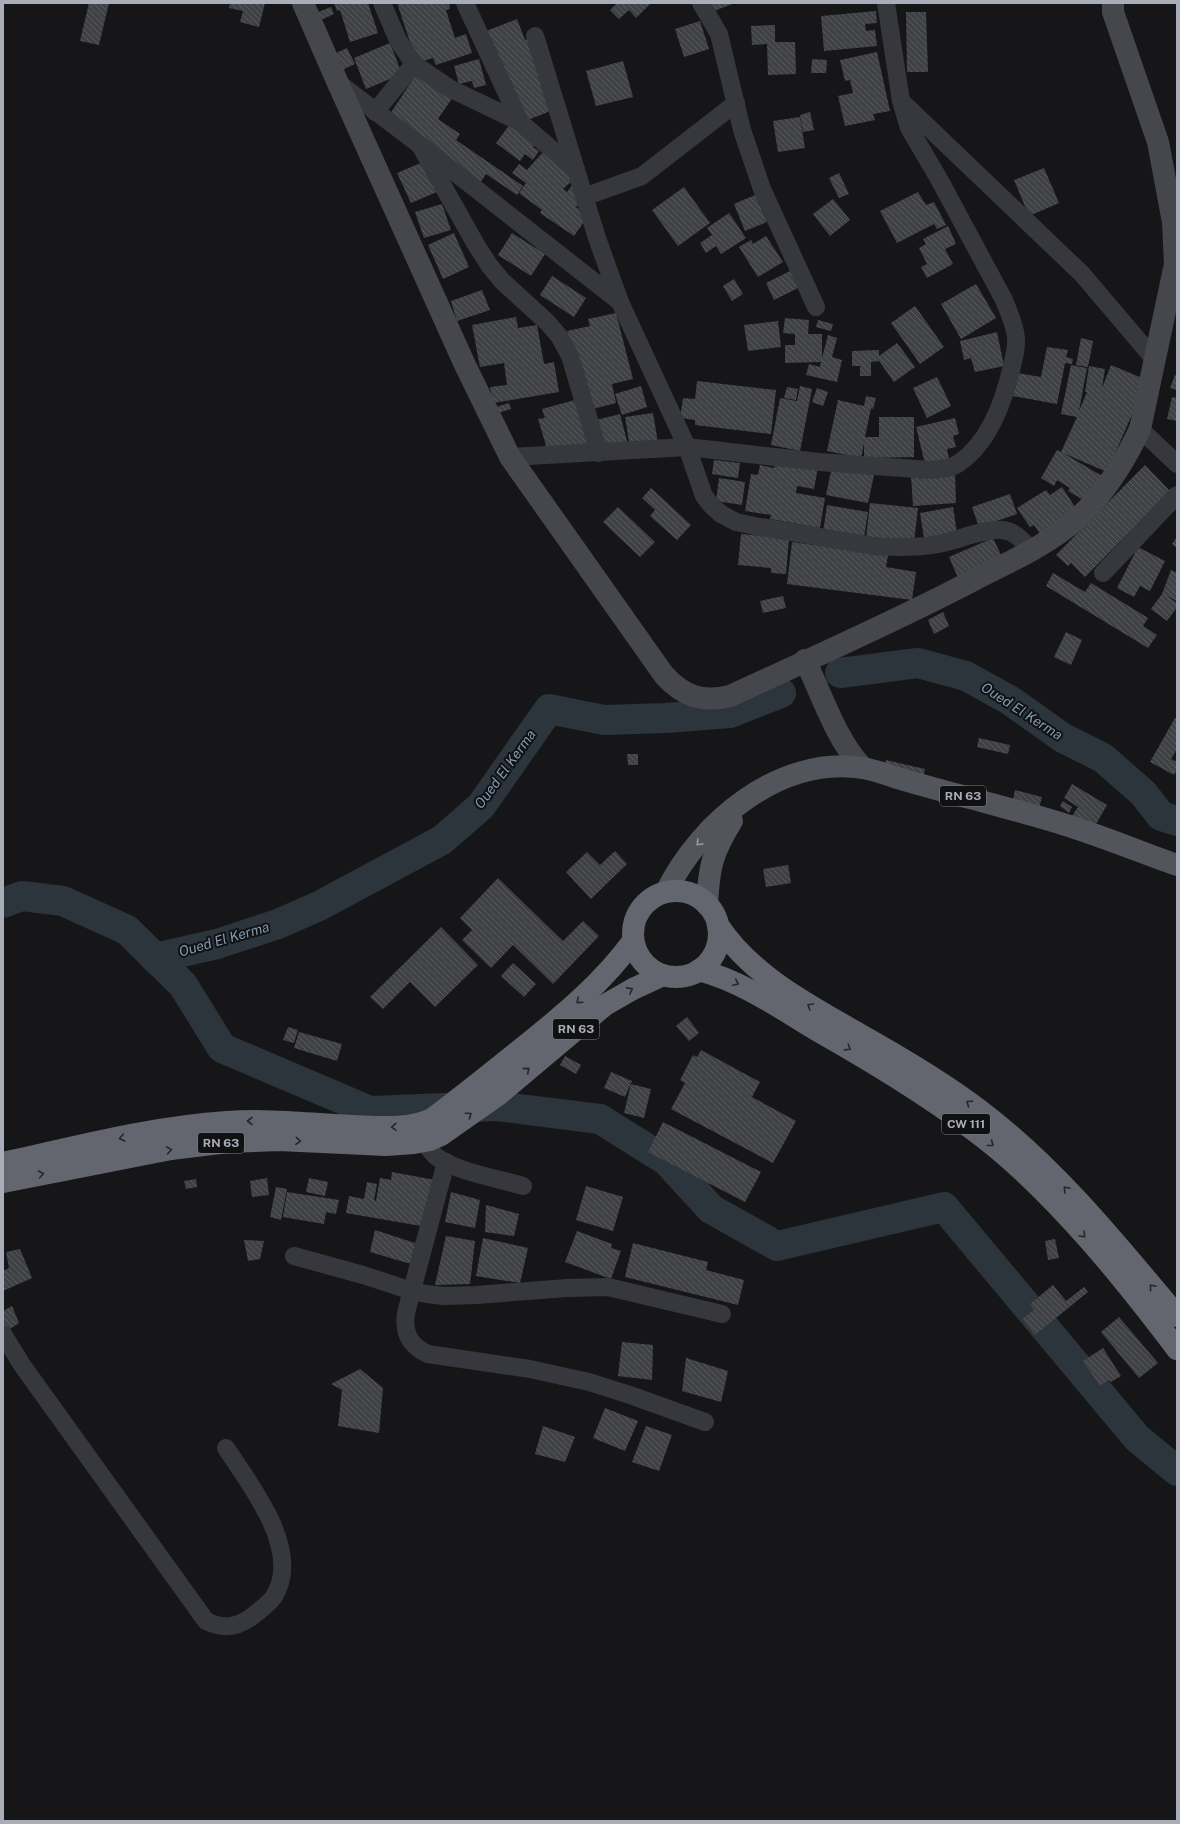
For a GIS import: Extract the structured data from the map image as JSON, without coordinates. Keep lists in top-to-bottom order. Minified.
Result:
{"streets":{"highway":["RN 63","CW 111"]},"crossings":[["RN 63","CW 111"]],"water":["Oued El Kerma"]}
